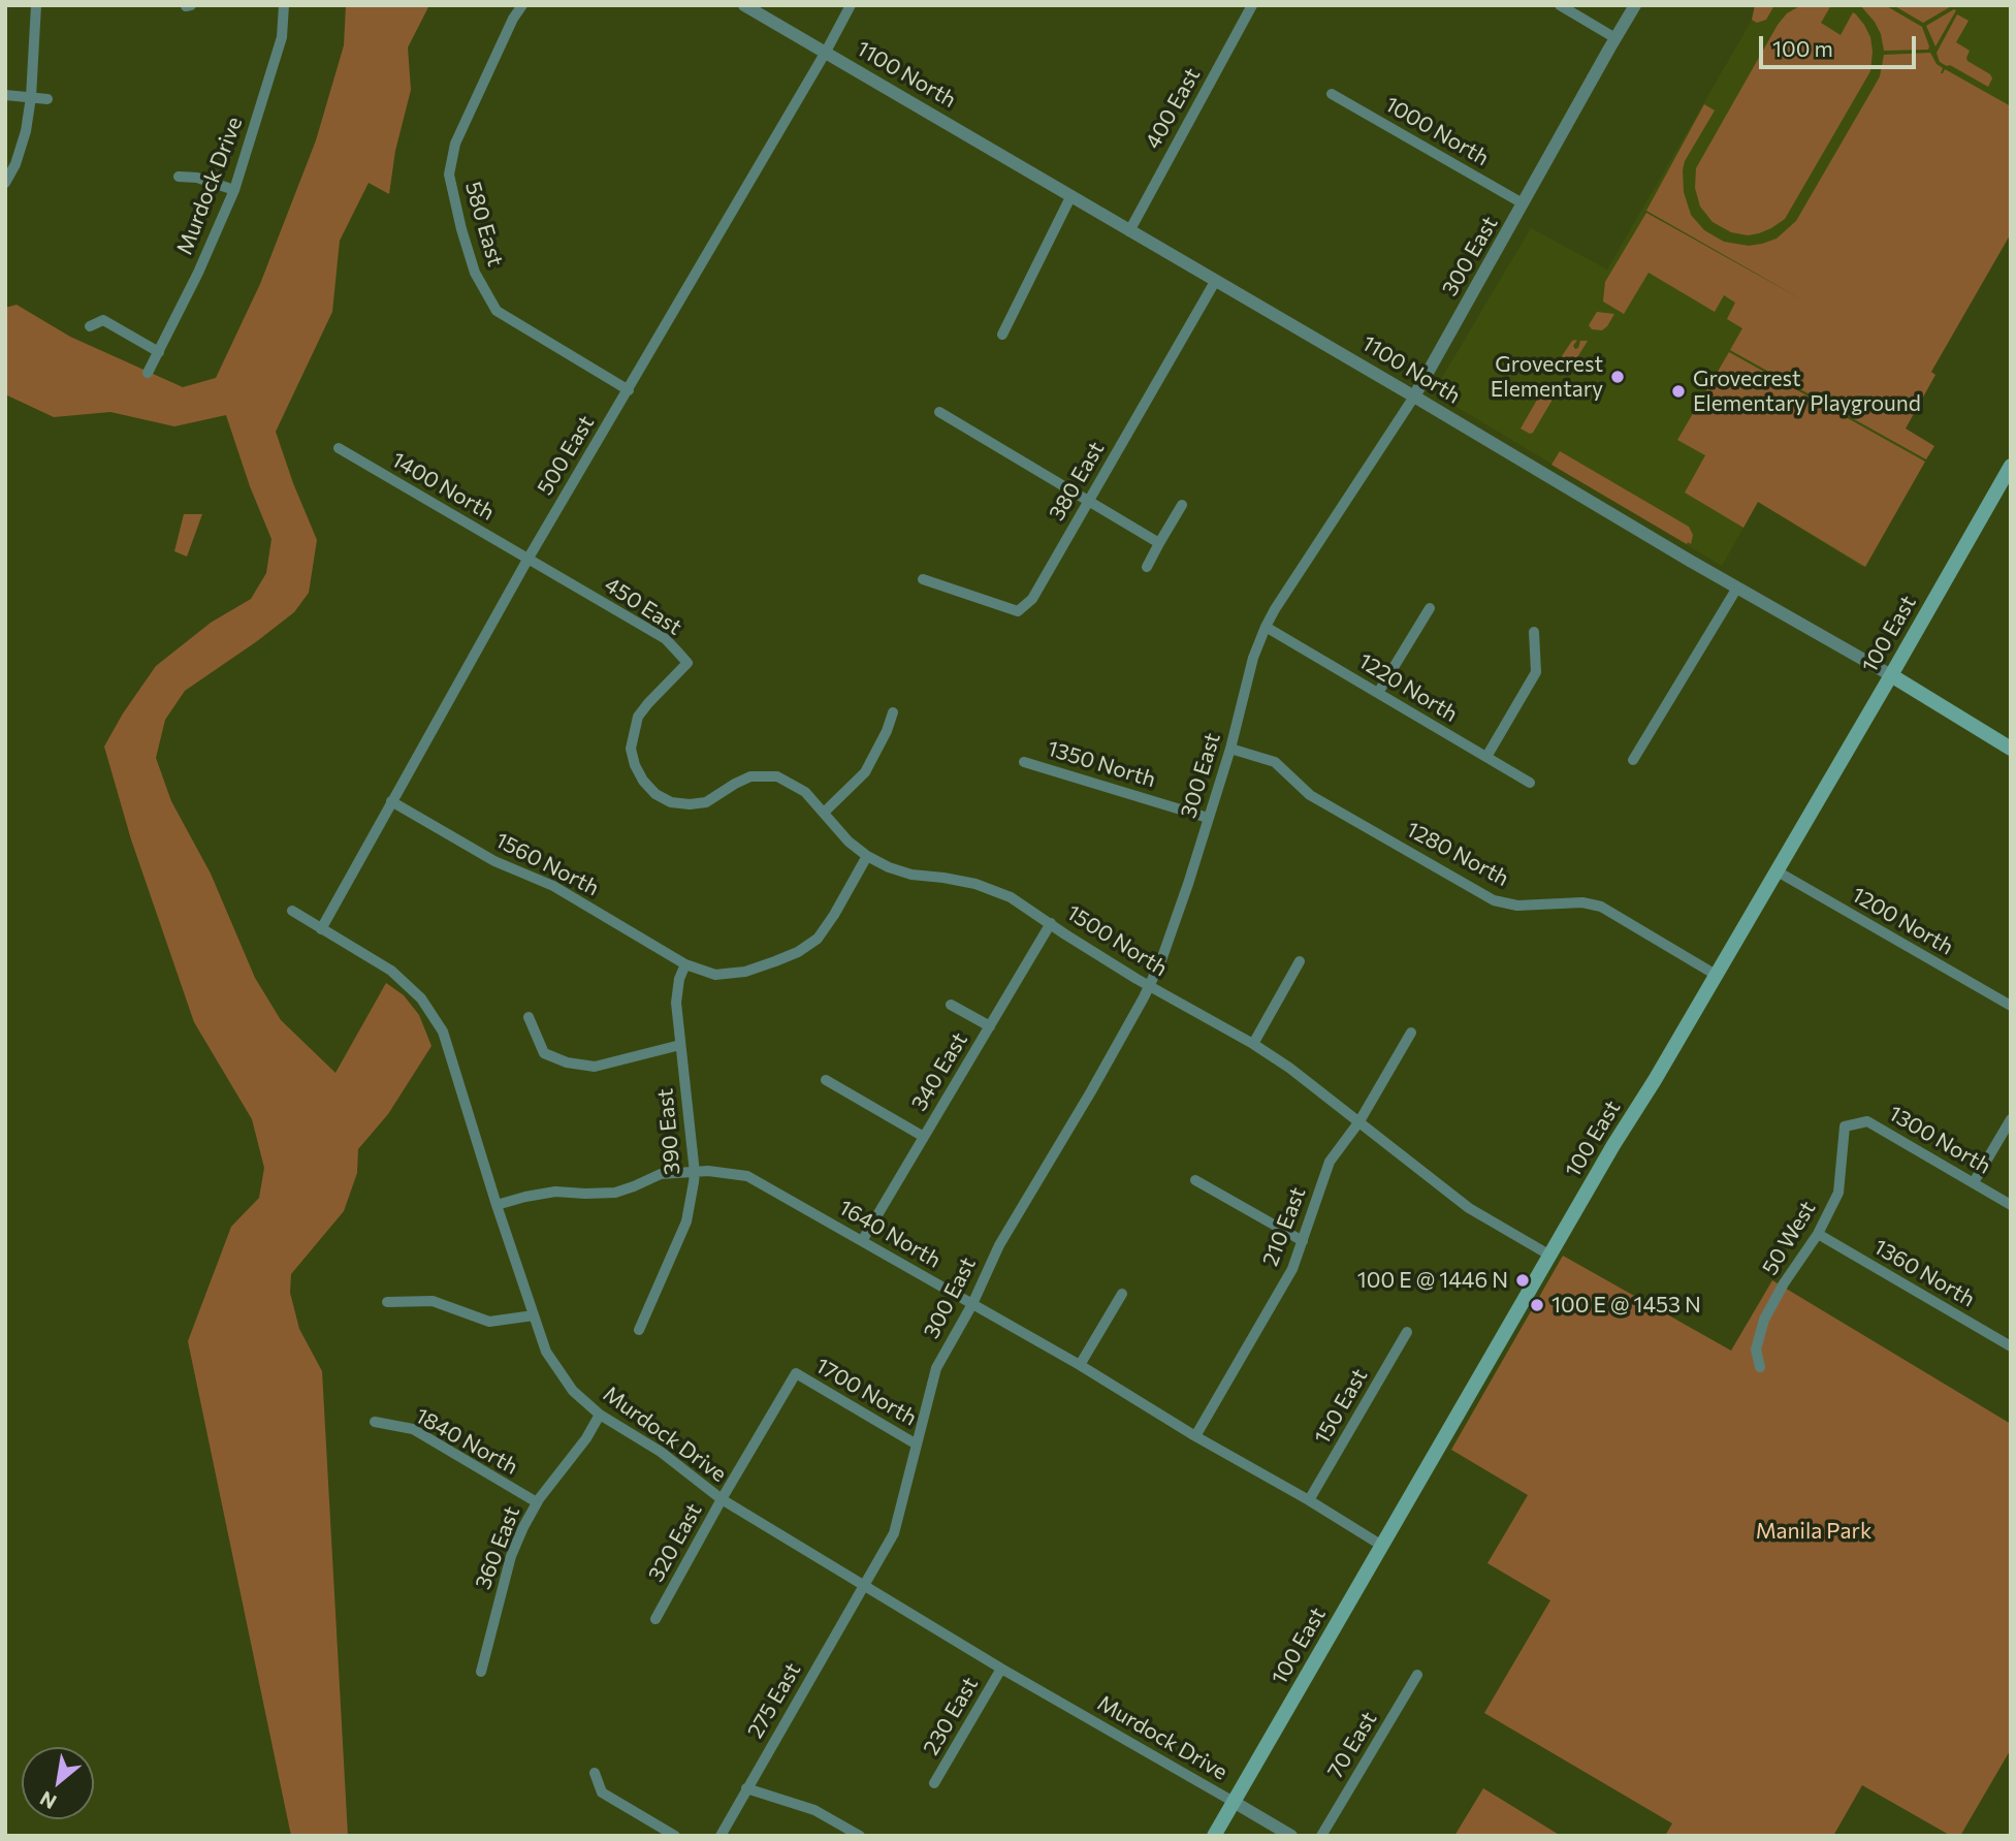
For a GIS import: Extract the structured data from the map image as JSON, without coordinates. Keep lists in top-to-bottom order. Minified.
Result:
{"streets":{"main road":["1100 North","100 East"],"street":["400 East","1000 North","Murdock Drive","580 East","300 East","500 East","380 East","1400 North","450 East","1220 North","1350 North","1280 North","1560 North","1200 North","1500 North","340 East","390 East","1300 North","210 East","1640 North","50 West","1360 North","1700 North","150 East","1840 North","320 East","360 East","275 East","230 East","70 East"]},"crossings":[["1100 North","400 East"],["1100 North","300 East"],["1100 North","500 East"],["1100 North","380 East"],["1100 North","100 East"],["1000 North","300 East"],["Murdock Drive","300 East"],["Murdock Drive","500 East"],["Murdock Drive","100 East"],["Murdock Drive","1640 North"],["Murdock Drive","320 East"],["Murdock Drive","360 East"],["Murdock Drive","275 East"],["Murdock Drive","230 East"],["580 East","500 East"],["300 East","1220 North"],["300 East","1350 North"],["300 East","1280 North"],["300 East","1500 North"],["300 East","1640 North"],["300 East","1700 North"],["300 East","275 East"],["500 East","1400 North"],["500 East","450 East"],["500 East","1560 North"],["1400 North","450 East"],["450 East","1500 North"],["100 East","1280 North"],["100 East","1200 North"],["100 East","1500 North"],["100 East","1640 North"],["1560 North","1500 North"],["1560 North","390 East"],["1500 North","340 East"],["1500 North","210 East"],["340 East","1640 North"],["390 East","1640 North"],["1300 North","50 West"],["210 East","1640 North"],["1640 North","150 East"],["50 West","1360 North"],["1700 North","320 East"],["1840 North","360 East"]],"parks":["Manila Park"],"places":["Grovecrest Elementary","Grovecrest Elementary Playground","100 E @ 1446 N","100 E @ 1453 N"],"scale_bar":"100 m","north":"bottom left"}
